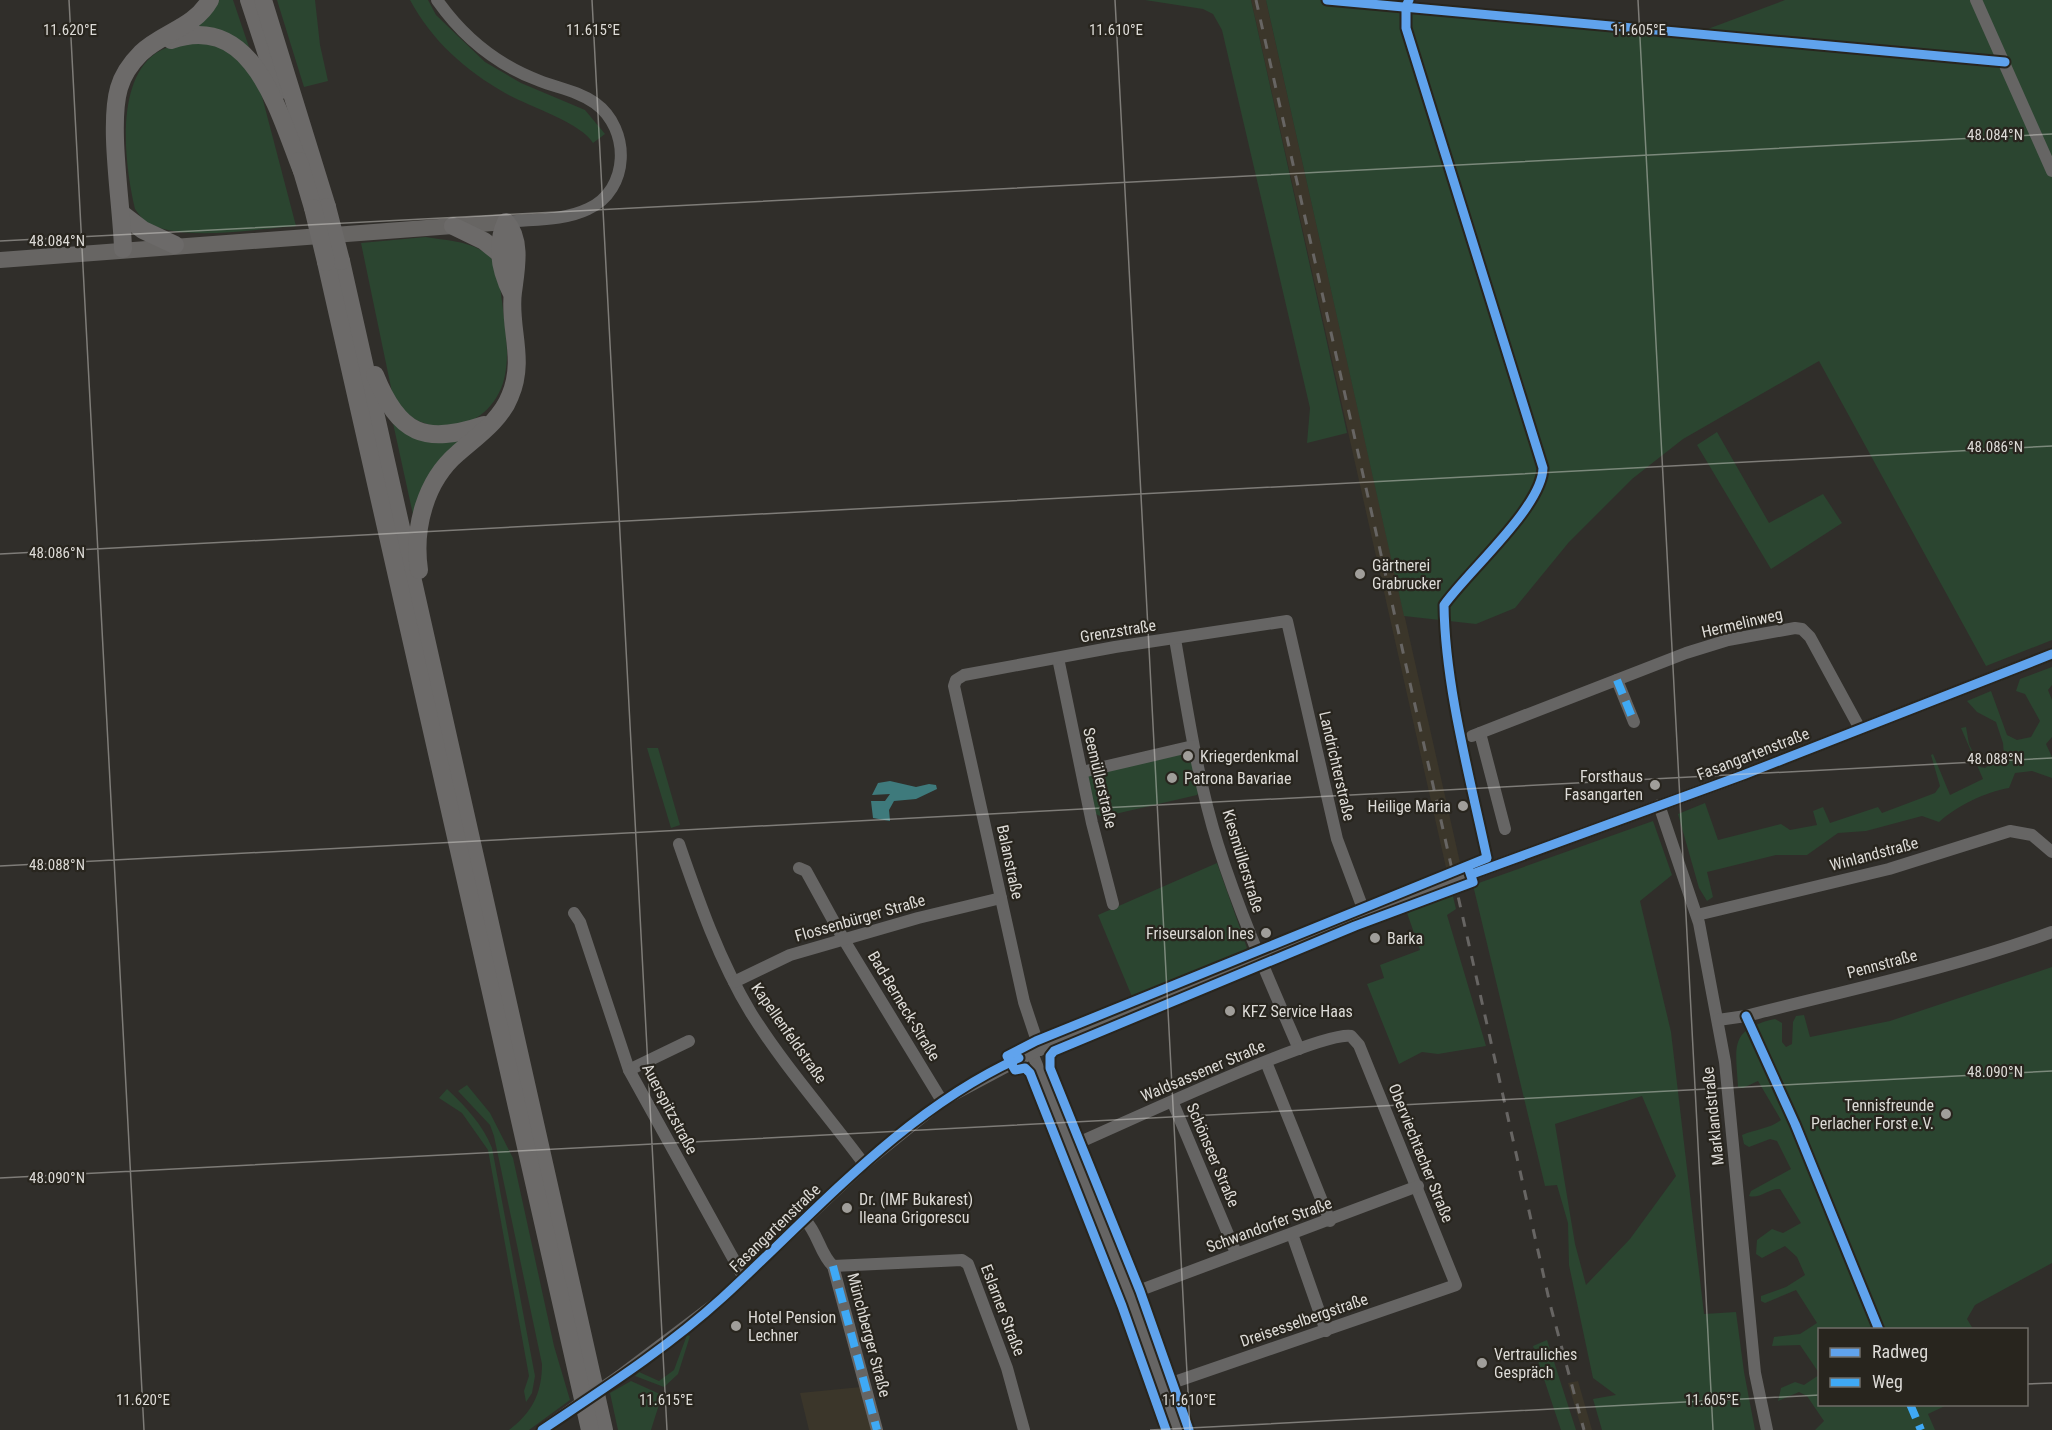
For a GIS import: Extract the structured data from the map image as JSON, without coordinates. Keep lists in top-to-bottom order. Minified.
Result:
{"streets":{"street":["Hermelinweg","Grenzstraße","Fasangartenstraße","Landrichterstraße","Seemüllerstraße","Winlandstraße","Kiesmüllerstraße","Balanstraße","Flossenbürger Straße","Pennstraße","Bad-Berneck-Straße","Kapellenfeldstraße","Waldsassener Straße","Auerspitzstraße","Marklandstraße","Oberviechtacher Straße","Schönseer Straße","Schwandorfer Straße","Eslarner Straße","Dreisesselbergstraße","Münchberger Straße"]},"crossings":[["Hermelinweg","Fasangartenstraße"],["Grenzstraße","Landrichterstraße"],["Grenzstraße","Seemüllerstraße"],["Grenzstraße","Kiesmüllerstraße"],["Grenzstraße","Balanstraße"],["Fasangartenstraße","Landrichterstraße"],["Fasangartenstraße","Kiesmüllerstraße"],["Fasangartenstraße","Balanstraße"],["Fasangartenstraße","Bad-Berneck-Straße"],["Fasangartenstraße","Kapellenfeldstraße"],["Fasangartenstraße","Auerspitzstraße"],["Fasangartenstraße","Marklandstraße"],["Fasangartenstraße","Münchberger Straße"],["Winlandstraße","Marklandstraße"],["Kiesmüllerstraße","Waldsassener Straße"],["Balanstraße","Flossenbürger Straße"],["Balanstraße","Waldsassener Straße"],["Balanstraße","Schwandorfer Straße"],["Balanstraße","Dreisesselbergstraße"],["Flossenbürger Straße","Bad-Berneck-Straße"],["Flossenbürger Straße","Kapellenfeldstraße"],["Pennstraße","Marklandstraße"],["Waldsassener Straße","Oberviechtacher Straße"],["Waldsassener Straße","Schönseer Straße"],["Oberviechtacher Straße","Schwandorfer Straße"],["Oberviechtacher Straße","Dreisesselbergstraße"],["Schönseer Straße","Schwandorfer Straße"],["Eslarner Straße","Münchberger Straße"]],"places":["Gärtnerei Grabrucker","Kriegerdenkmal","Patrona Bavariae","Forsthaus Fasangarten","Heilige Maria","Friseursalon Ines","Barka","KFZ Service Haas","Tennisfreunde Perlacher Forst e.V.","Dr. (IMF Bukarest) Ileana Grigorescu","Hotel Pension Lechner","Vertrauliches Gespräch"],"legend":["Radweg","Weg"],"coordinates":["11.620°E","11.615°E","11.610°E","11.605°E","48.084°N","48.086°N","48.088°N","48.090°N"]}
